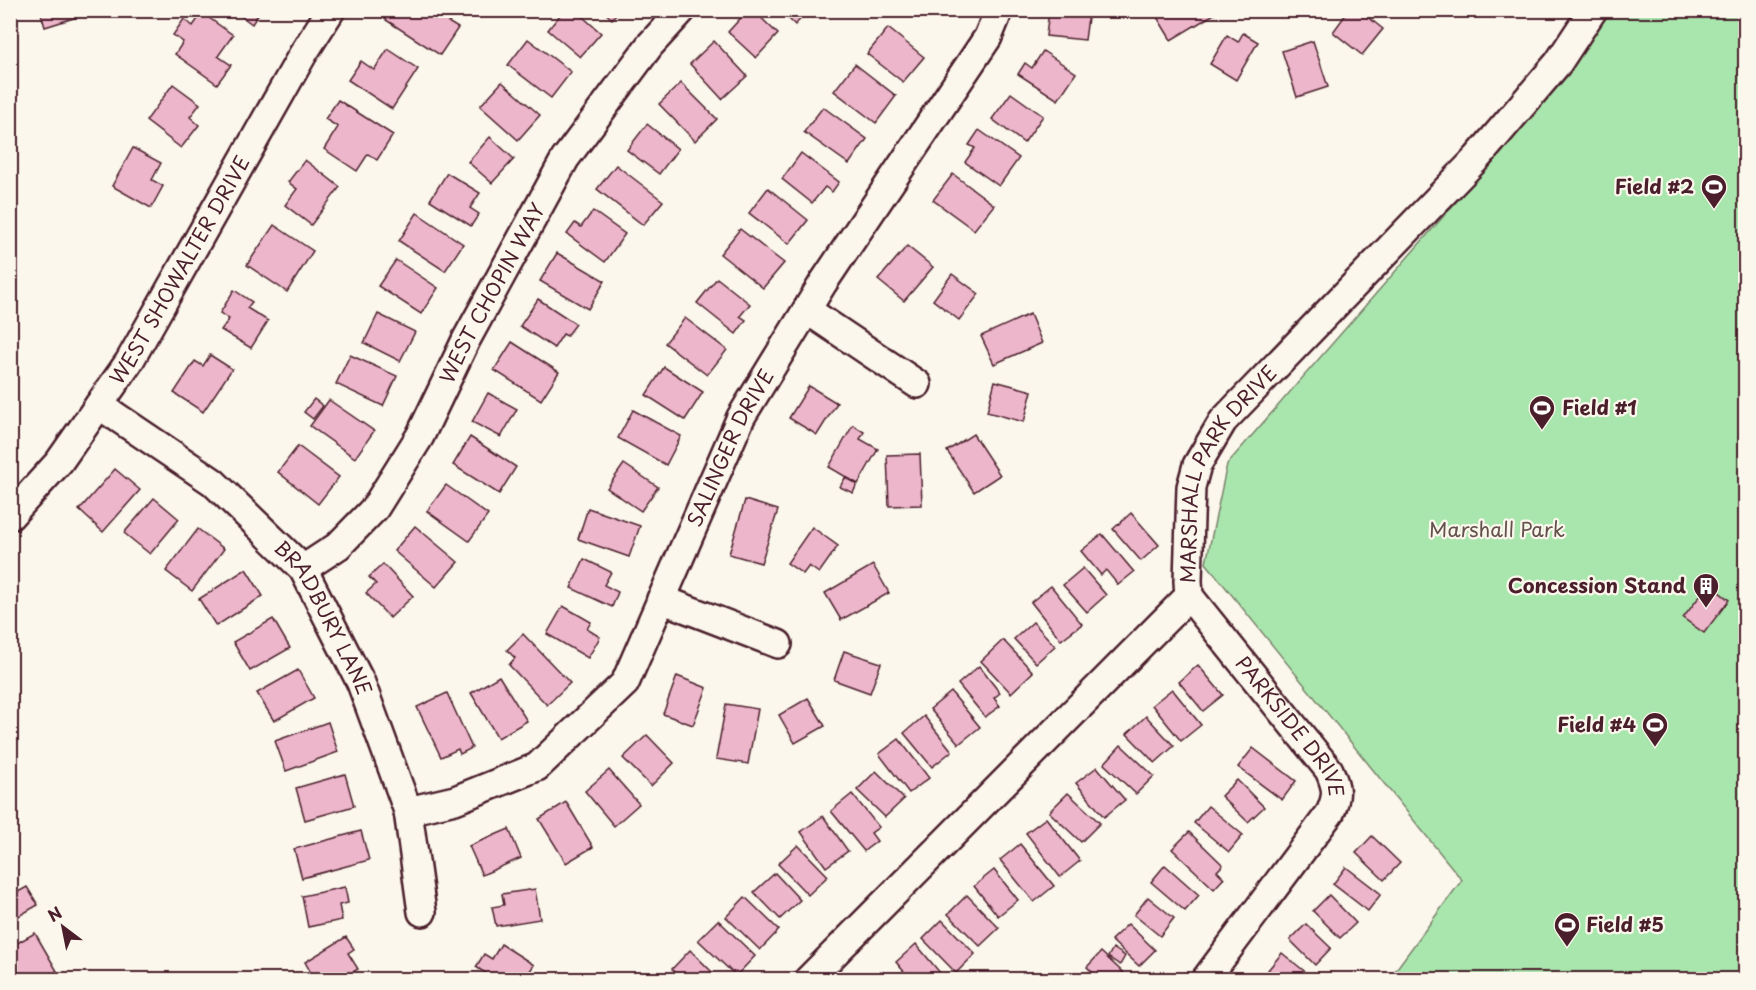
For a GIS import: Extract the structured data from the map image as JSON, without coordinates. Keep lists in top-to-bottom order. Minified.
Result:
{"streets":{"street":["WEST SHOWALTER DRIVE","WEST CHOPIN WAY","SALINGER DRIVE","MARSHALL PARK DRIVE","BRADBURY LANE","PARKSIDE DRIVE"]},"crossings":[["WEST SHOWALTER DRIVE","BRADBURY LANE"],["WEST CHOPIN WAY","BRADBURY LANE"],["SALINGER DRIVE","BRADBURY LANE"],["MARSHALL PARK DRIVE","PARKSIDE DRIVE"]],"parks":["Marshall Park"],"places":{"sports":["Field #2","Field #1","Field #4","Field #5"],"building":["Concession Stand"]},"north":"top left"}
